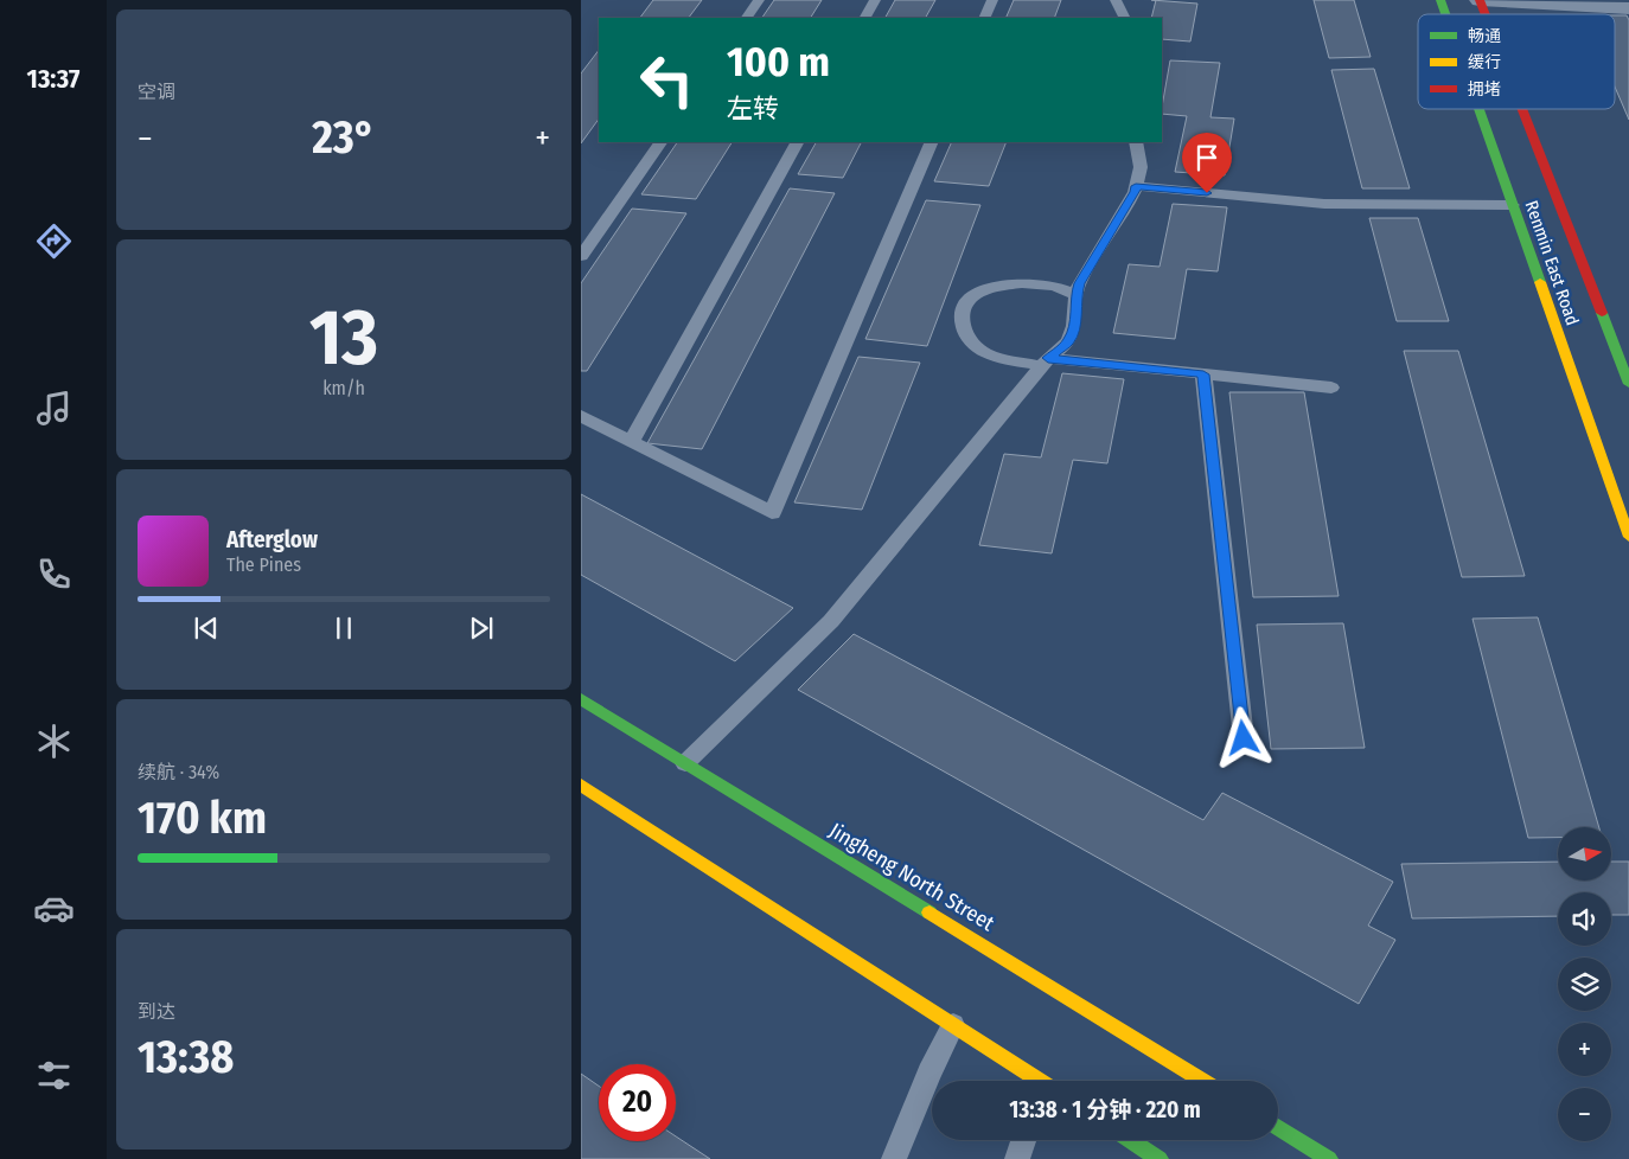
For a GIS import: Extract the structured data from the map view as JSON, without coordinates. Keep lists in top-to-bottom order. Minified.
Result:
{"streets":{"main road":["Renmin East Road","Jingheng North Street"]},"legend":["畅通","缓行","拥堵"],"north":"right","page":{"tabs":"13:37","tile":["空调",["13","km/h"],["续航 · 34%","170 km"],["到达","13:38"]],"turn":["100 m","左转"],"heat":["−","23°","+"],"song":["Afterglow","The Pines"],"map_buttons":["+","−"],"limit":"20","trip":"13:38 · 1 分钟 · 220 m"}}
